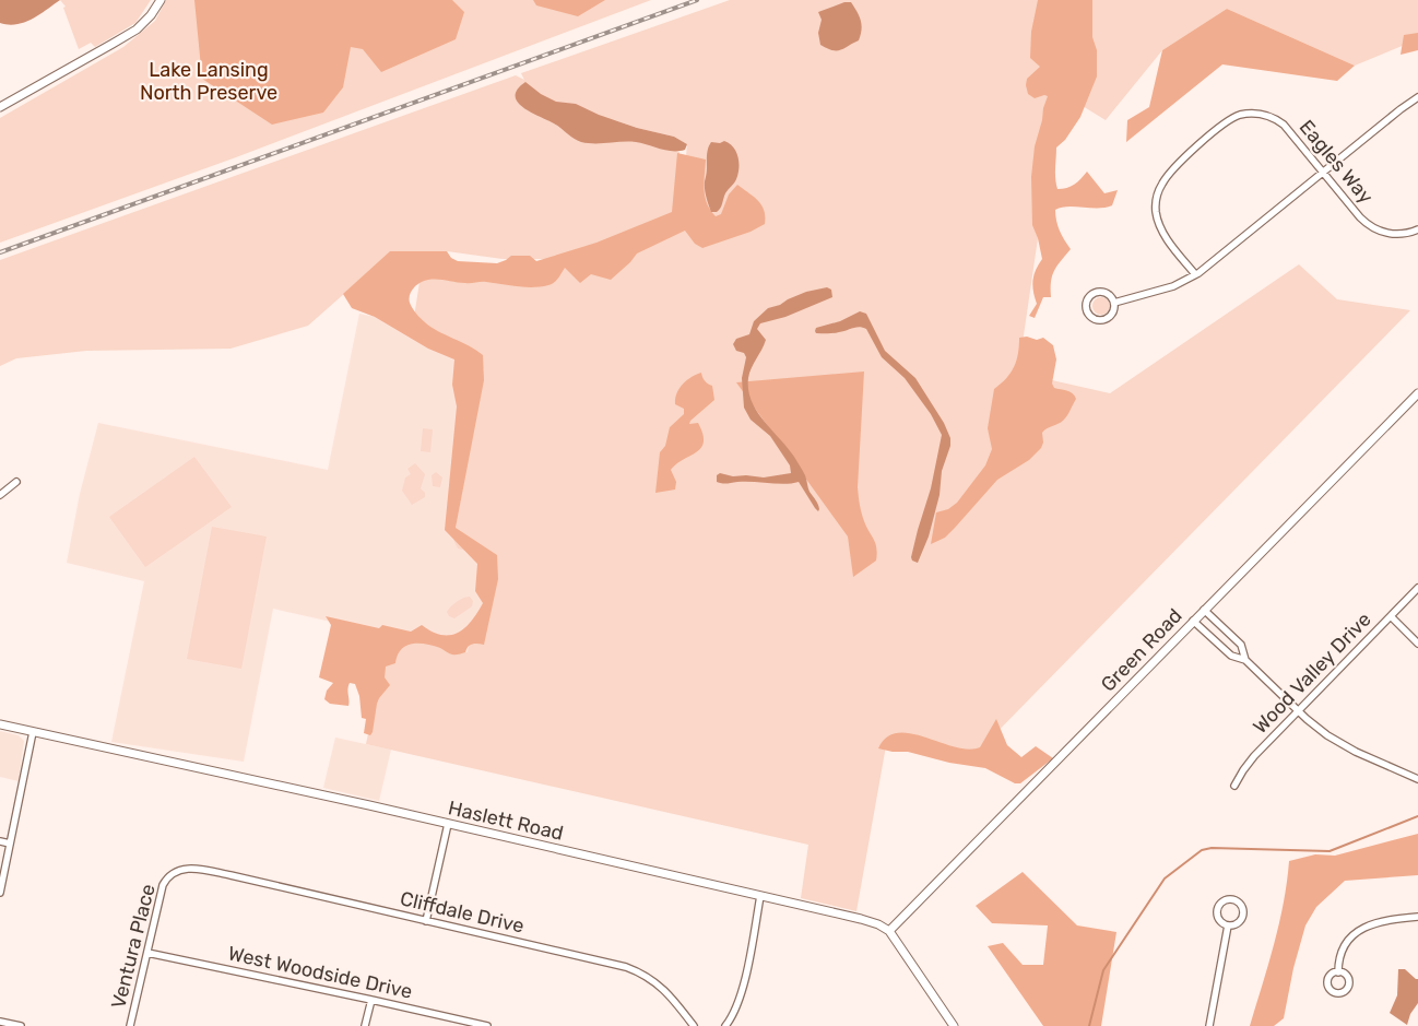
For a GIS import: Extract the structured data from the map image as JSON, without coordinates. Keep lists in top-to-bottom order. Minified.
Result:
{"streets":{"street":["Eagles Way","Green Road","Wood Valley Drive","Haslett Road","Cliffdale Drive","Ventura Place","West Woodside Drive"]},"crossings":[["Green Road","Haslett Road"],["Cliffdale Drive","Ventura Place"],["Ventura Place","West Woodside Drive"]],"parks":["Lake Lansing North Preserve"]}
